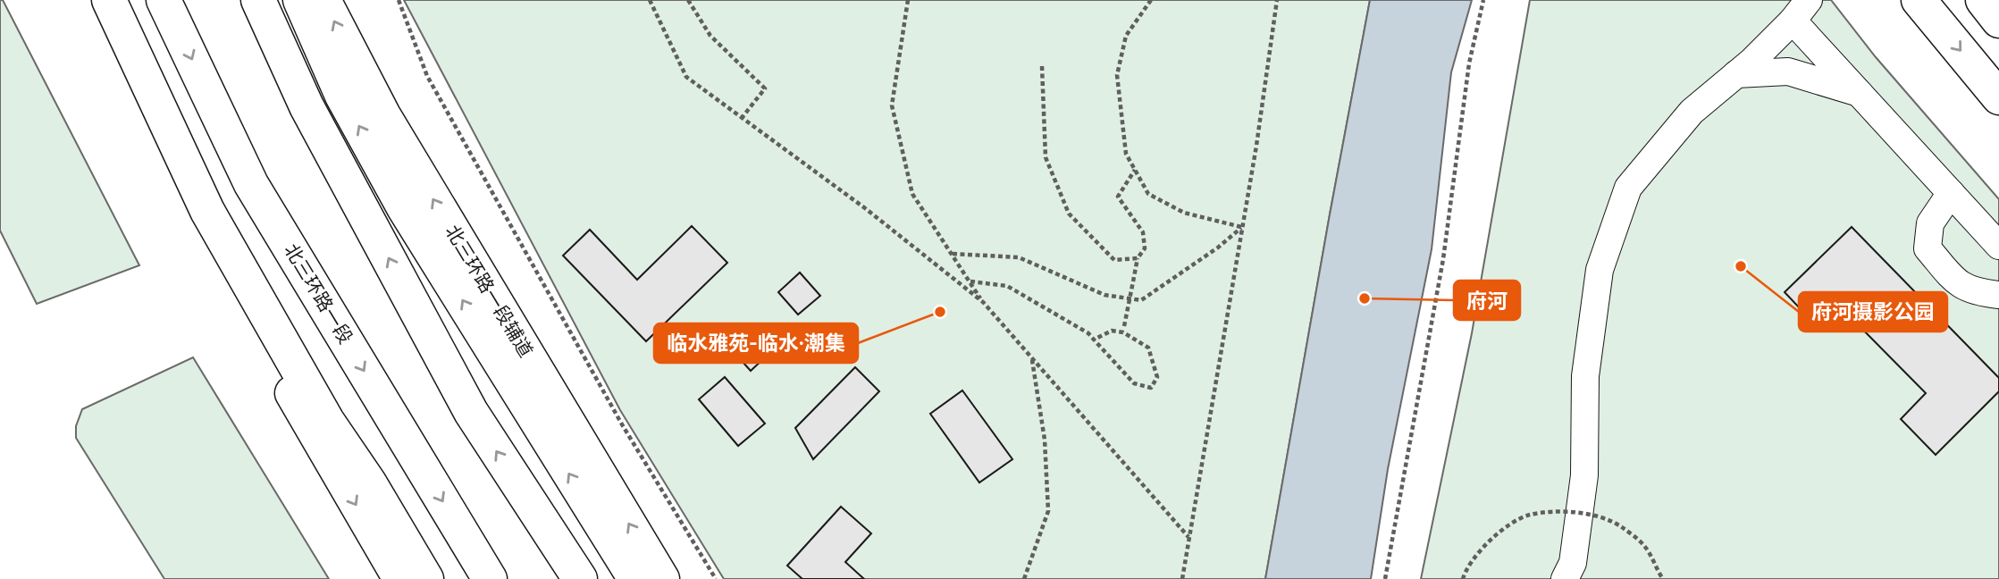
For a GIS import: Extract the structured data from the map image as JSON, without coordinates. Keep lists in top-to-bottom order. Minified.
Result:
{"streets":{"main road":["北三环路一段辅道","北三环路一段"]},"places":["府河摄影公园","府河","临水雅苑-临水·潮集"]}
